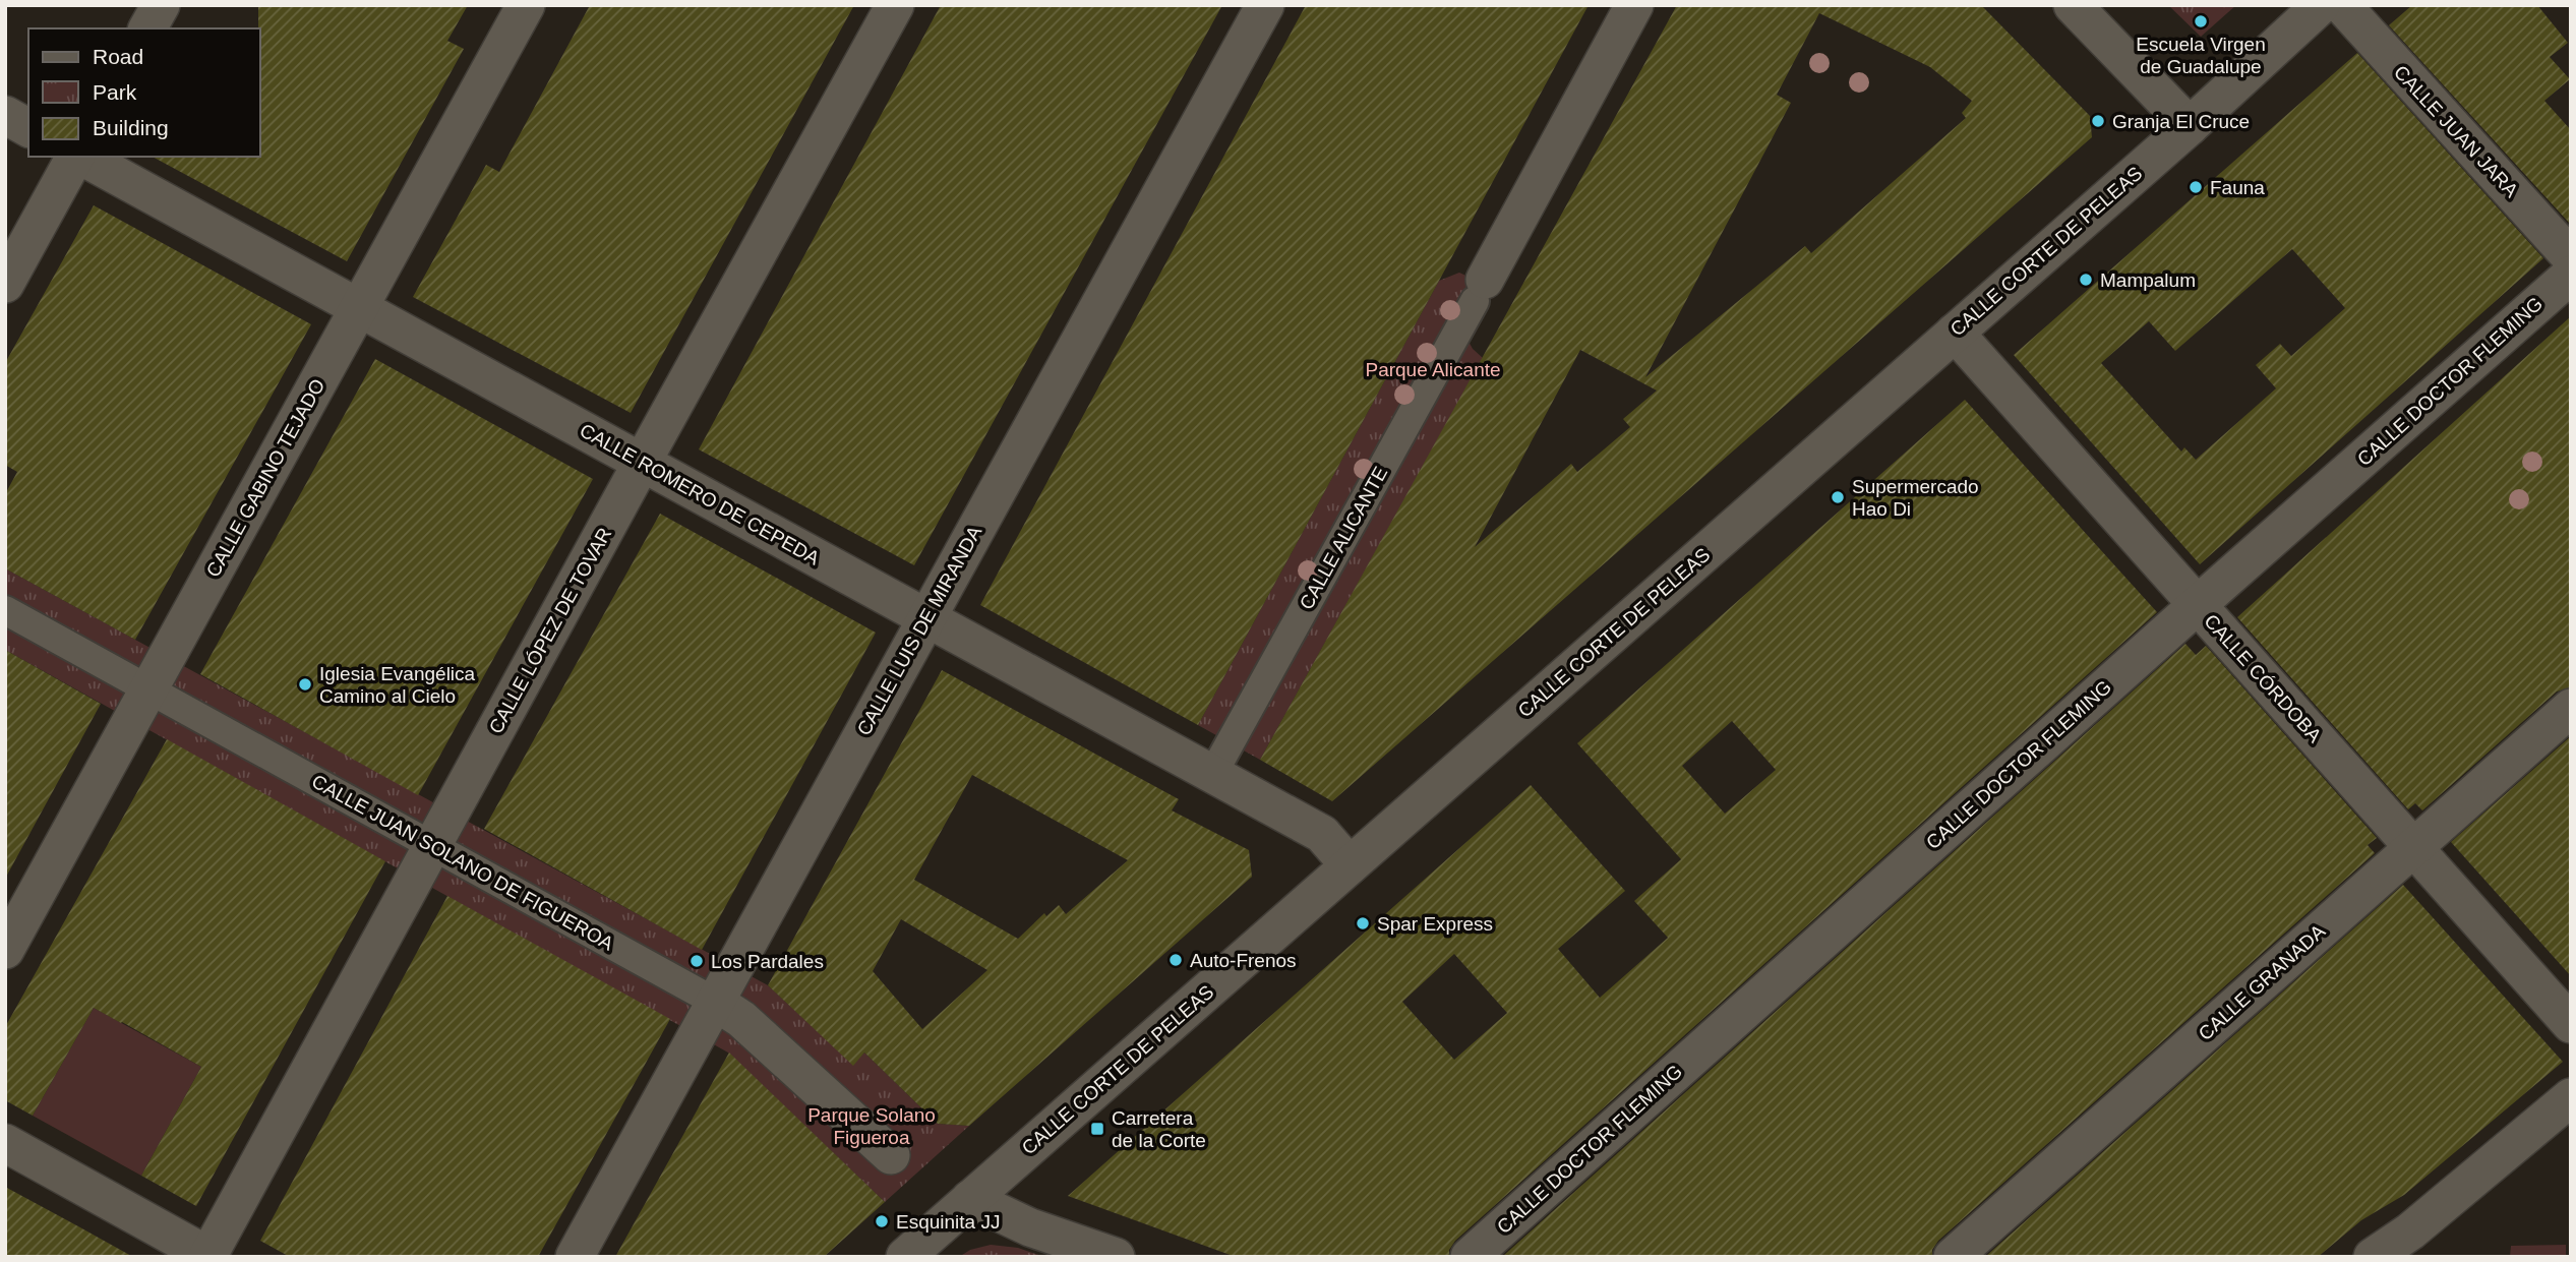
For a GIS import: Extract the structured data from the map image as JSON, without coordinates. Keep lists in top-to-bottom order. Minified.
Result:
{"streets":{"street":["CALLE JUAN JARA","CALLE CORTE DE PELEAS","CALLE DOCTOR FLEMING","CALLE GABINO TEJADO","CALLE ROMERO DE CEPEDA","CALLE ALICANTE","CALLE LÓPEZ DE TOVAR","CALLE LUIS DE MIRANDA","CALLE CÓRDOBA","CALLE JUAN SOLANO DE FIGUEROA","CALLE GRANADA"]},"crossings":[["CALLE CORTE DE PELEAS","CALLE ROMERO DE CEPEDA"],["CALLE CORTE DE PELEAS","CALLE CÓRDOBA"],["CALLE DOCTOR FLEMING","CALLE CÓRDOBA"],["CALLE GABINO TEJADO","CALLE ROMERO DE CEPEDA"],["CALLE GABINO TEJADO","CALLE JUAN SOLANO DE FIGUEROA"],["CALLE ROMERO DE CEPEDA","CALLE ALICANTE"],["CALLE ROMERO DE CEPEDA","CALLE LÓPEZ DE TOVAR"],["CALLE ROMERO DE CEPEDA","CALLE LUIS DE MIRANDA"],["CALLE LÓPEZ DE TOVAR","CALLE JUAN SOLANO DE FIGUEROA"],["CALLE LUIS DE MIRANDA","CALLE JUAN SOLANO DE FIGUEROA"],["CALLE CÓRDOBA","CALLE GRANADA"]],"parks":["Parque Alicante","Parque Solano Figueroa"],"places":{"other":["Escuela Virgen de Guadalupe","Granja El Cruce","Fauna","Mampalum","Supermercado Hao Di","Iglesia Evangélica Camino al Cielo","Spar Express","Auto-Frenos","Los Pardales","Esquinita JJ"],"transit":["Carretera de la Corte"]},"legend":["Road","Park","Building"]}
